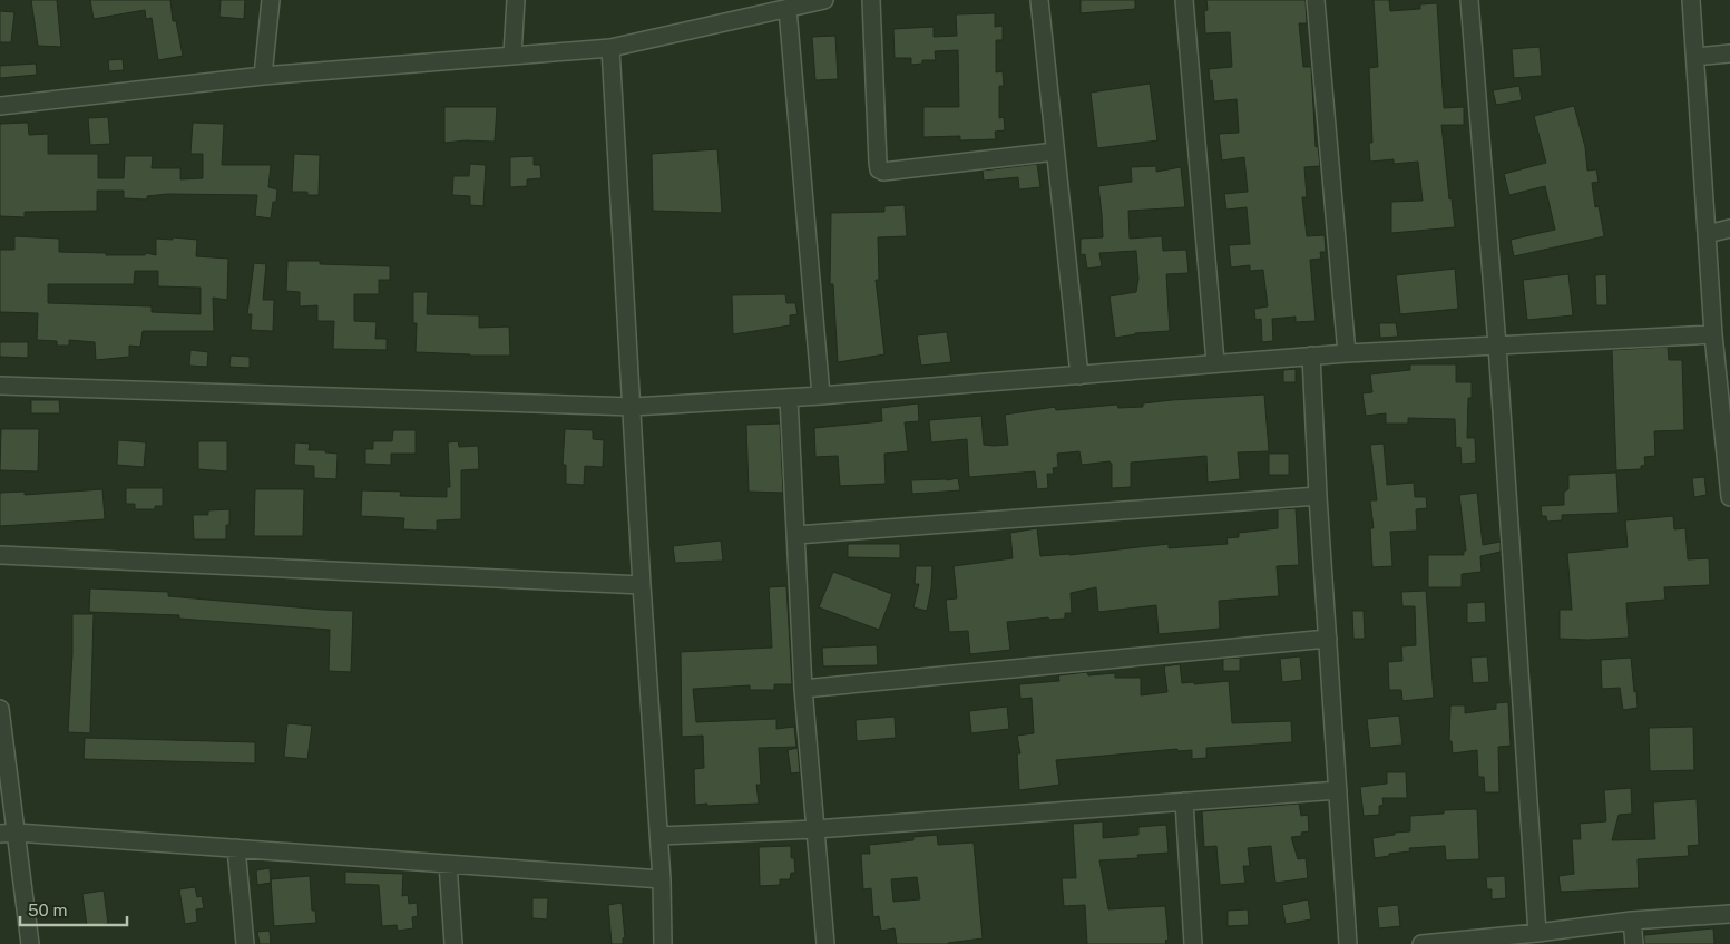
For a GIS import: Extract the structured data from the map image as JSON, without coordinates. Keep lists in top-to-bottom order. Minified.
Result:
{"scale_bar":"50 m"}
